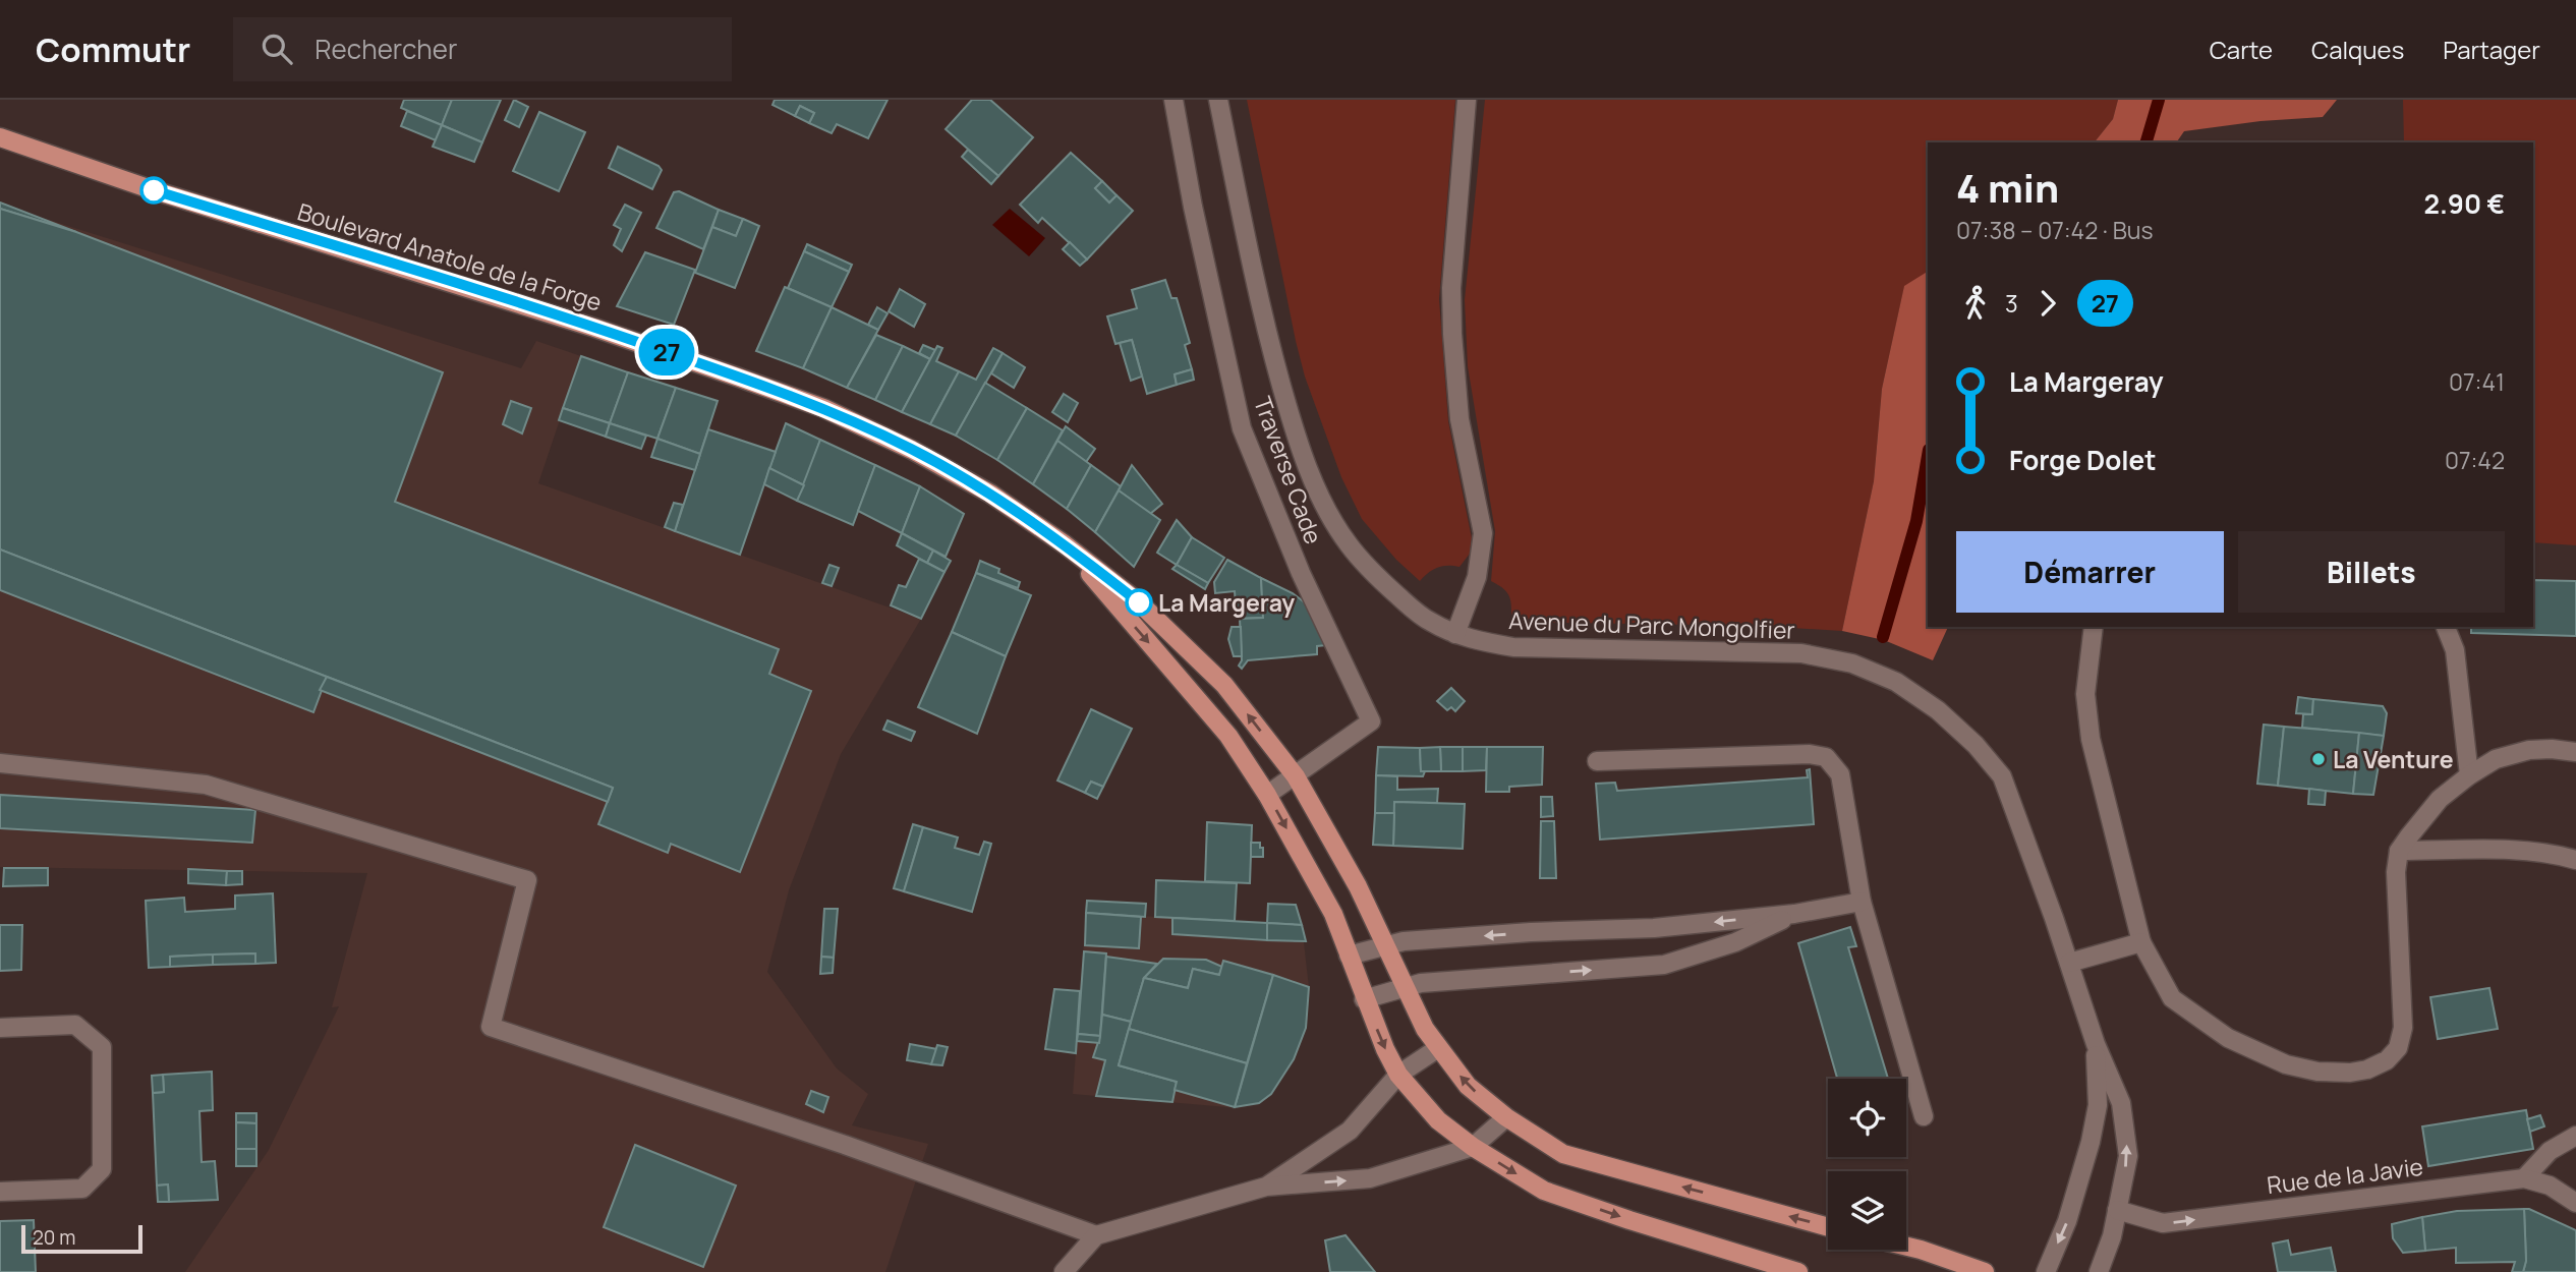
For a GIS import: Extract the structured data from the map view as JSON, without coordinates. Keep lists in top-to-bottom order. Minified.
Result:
{"streets":{"main road":["Boulevard Anatole de la Forge"],"street":["Traverse Cade","Avenue du Parc Mongolfier","Rue de la Javie"]},"crossings":[["Boulevard Anatole de la Forge","Traverse Cade"],["Avenue du Parc Mongolfier","Rue de la Javie"]],"one_way":["Rue de la Javie"],"places":["La Margeray","La Venture"],"lines":["bus line 27"],"scale_bar":"20 m","page":{"header":"Commutr","search":"Rechercher","nav":["Carte","Calques","Partager"],"on_map":"27","heading":["4 min","07:38 – 07:42 · Bus","2.90 €"],"legs":["3","27"],"list":[{"name":"La Margeray","value":"07:41"},{"name":"Forge Dolet","value":"07:42"}],"buttons":["Démarrer","Billets"],"scale":"20 m"}}
